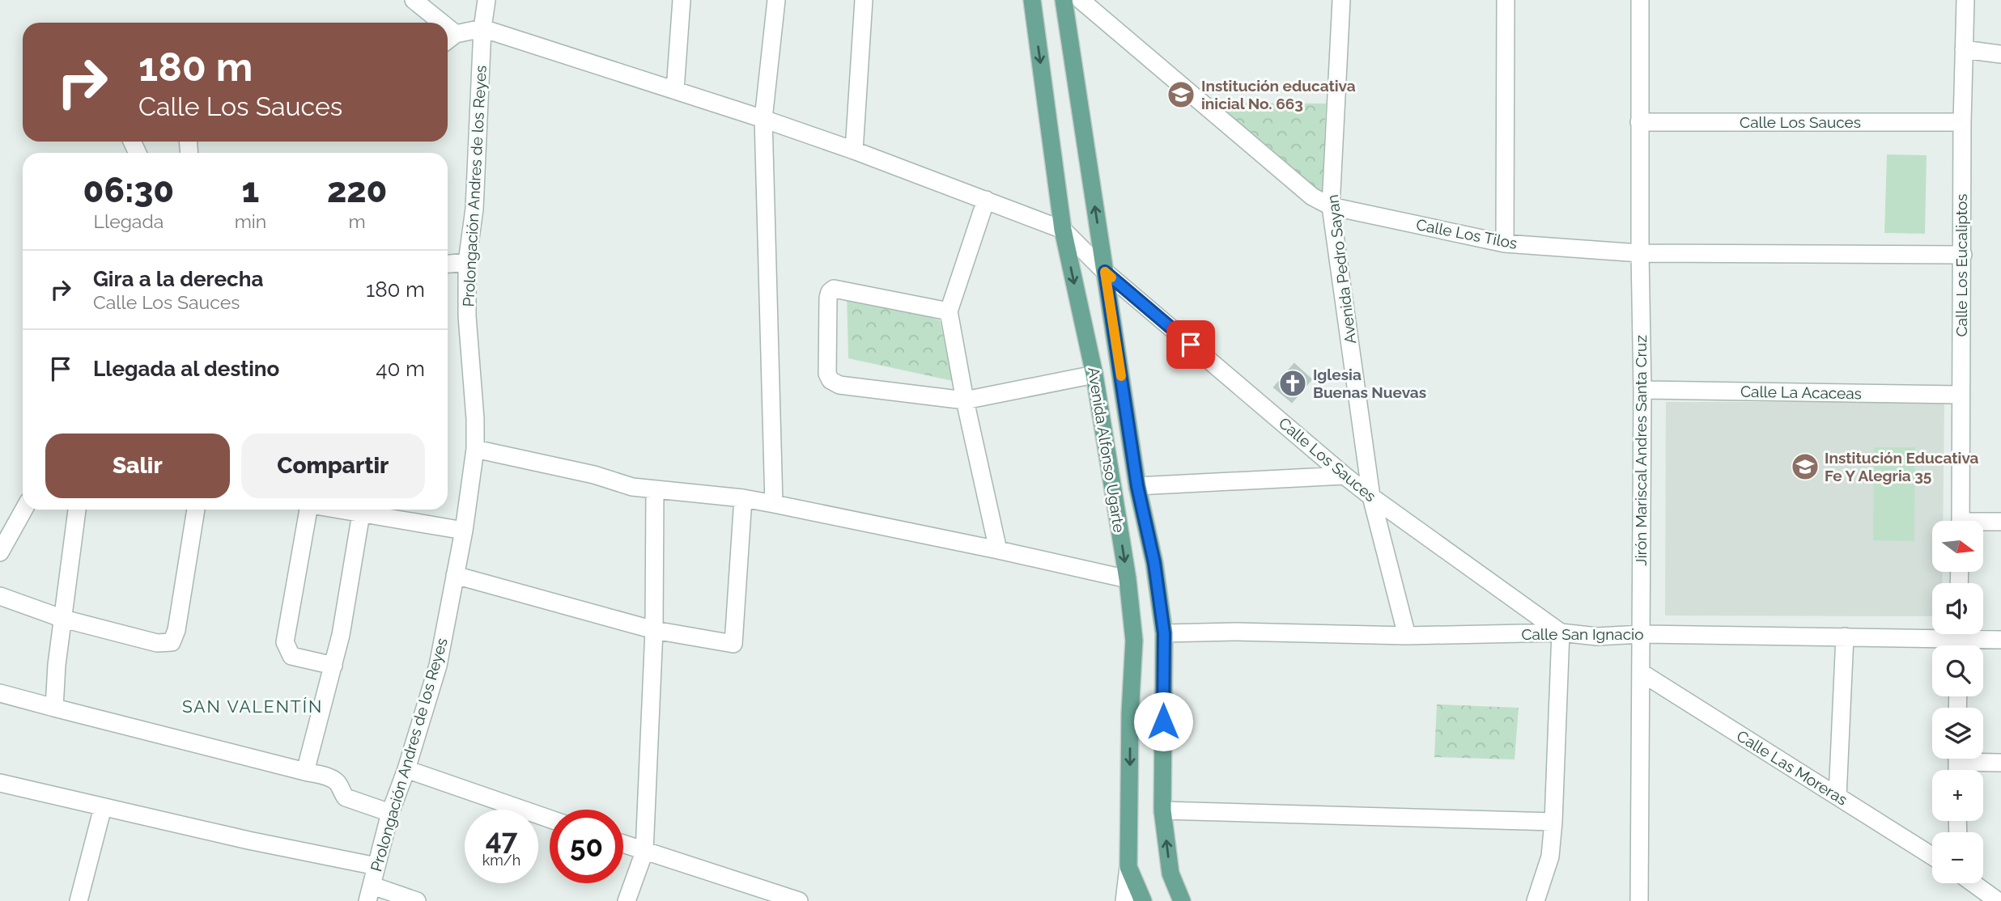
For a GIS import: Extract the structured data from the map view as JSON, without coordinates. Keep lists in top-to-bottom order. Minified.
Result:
{"streets":{"main road":["Avenida Alfonso Ugarte"],"street":["Calle Los Sauces","Prolongación Andres de los Reyes","Calle Los Tilos","Calle Los Eucaliptos","Avenida Pedro Sayan","Calle La Acaceas","Jirón Mariscal Andres Santa Cruz","Calle San Ignacio","Calle Las Moreras"]},"crossings":[["Calle Los Sauces","Calle Los Eucaliptos"],["Calle Los Sauces","Avenida Pedro Sayan"],["Calle Los Sauces","Avenida Alfonso Ugarte"],["Calle Los Sauces","Jirón Mariscal Andres Santa Cruz"],["Calle Los Sauces","Calle San Ignacio"],["Calle Los Tilos","Calle Los Eucaliptos"],["Calle Los Tilos","Avenida Pedro Sayan"],["Calle Los Tilos","Jirón Mariscal Andres Santa Cruz"],["Calle Los Eucaliptos","Calle La Acaceas"],["Avenida Pedro Sayan","Calle San Ignacio"],["Calle La Acaceas","Jirón Mariscal Andres Santa Cruz"],["Avenida Alfonso Ugarte","Calle San Ignacio"],["Jirón Mariscal Andres Santa Cruz","Calle San Ignacio"],["Jirón Mariscal Andres Santa Cruz","Calle Las Moreras"]],"districts":["SAN VALENTÍN"],"places":{"school or university":["Institución educativa inicial No. 663","Institución Educativa Fe Y Alegria 35"],"church":["Iglesia Buenas Nuevas"]},"north":"right","page":{"turn":["180 m","Calle Los Sauces"],"eta":["06:30","Llegada","1","min","220","m"],"list":[{"name":"Gira a la derecha","note":"Calle Los Sauces","value":"180 m"},{"name":"Llegada al destino","value":"40 m"}],"buttons":["Salir","Compartir"],"map_buttons":["+","−"],"speed":"47 km/h","limit":"50"}}
